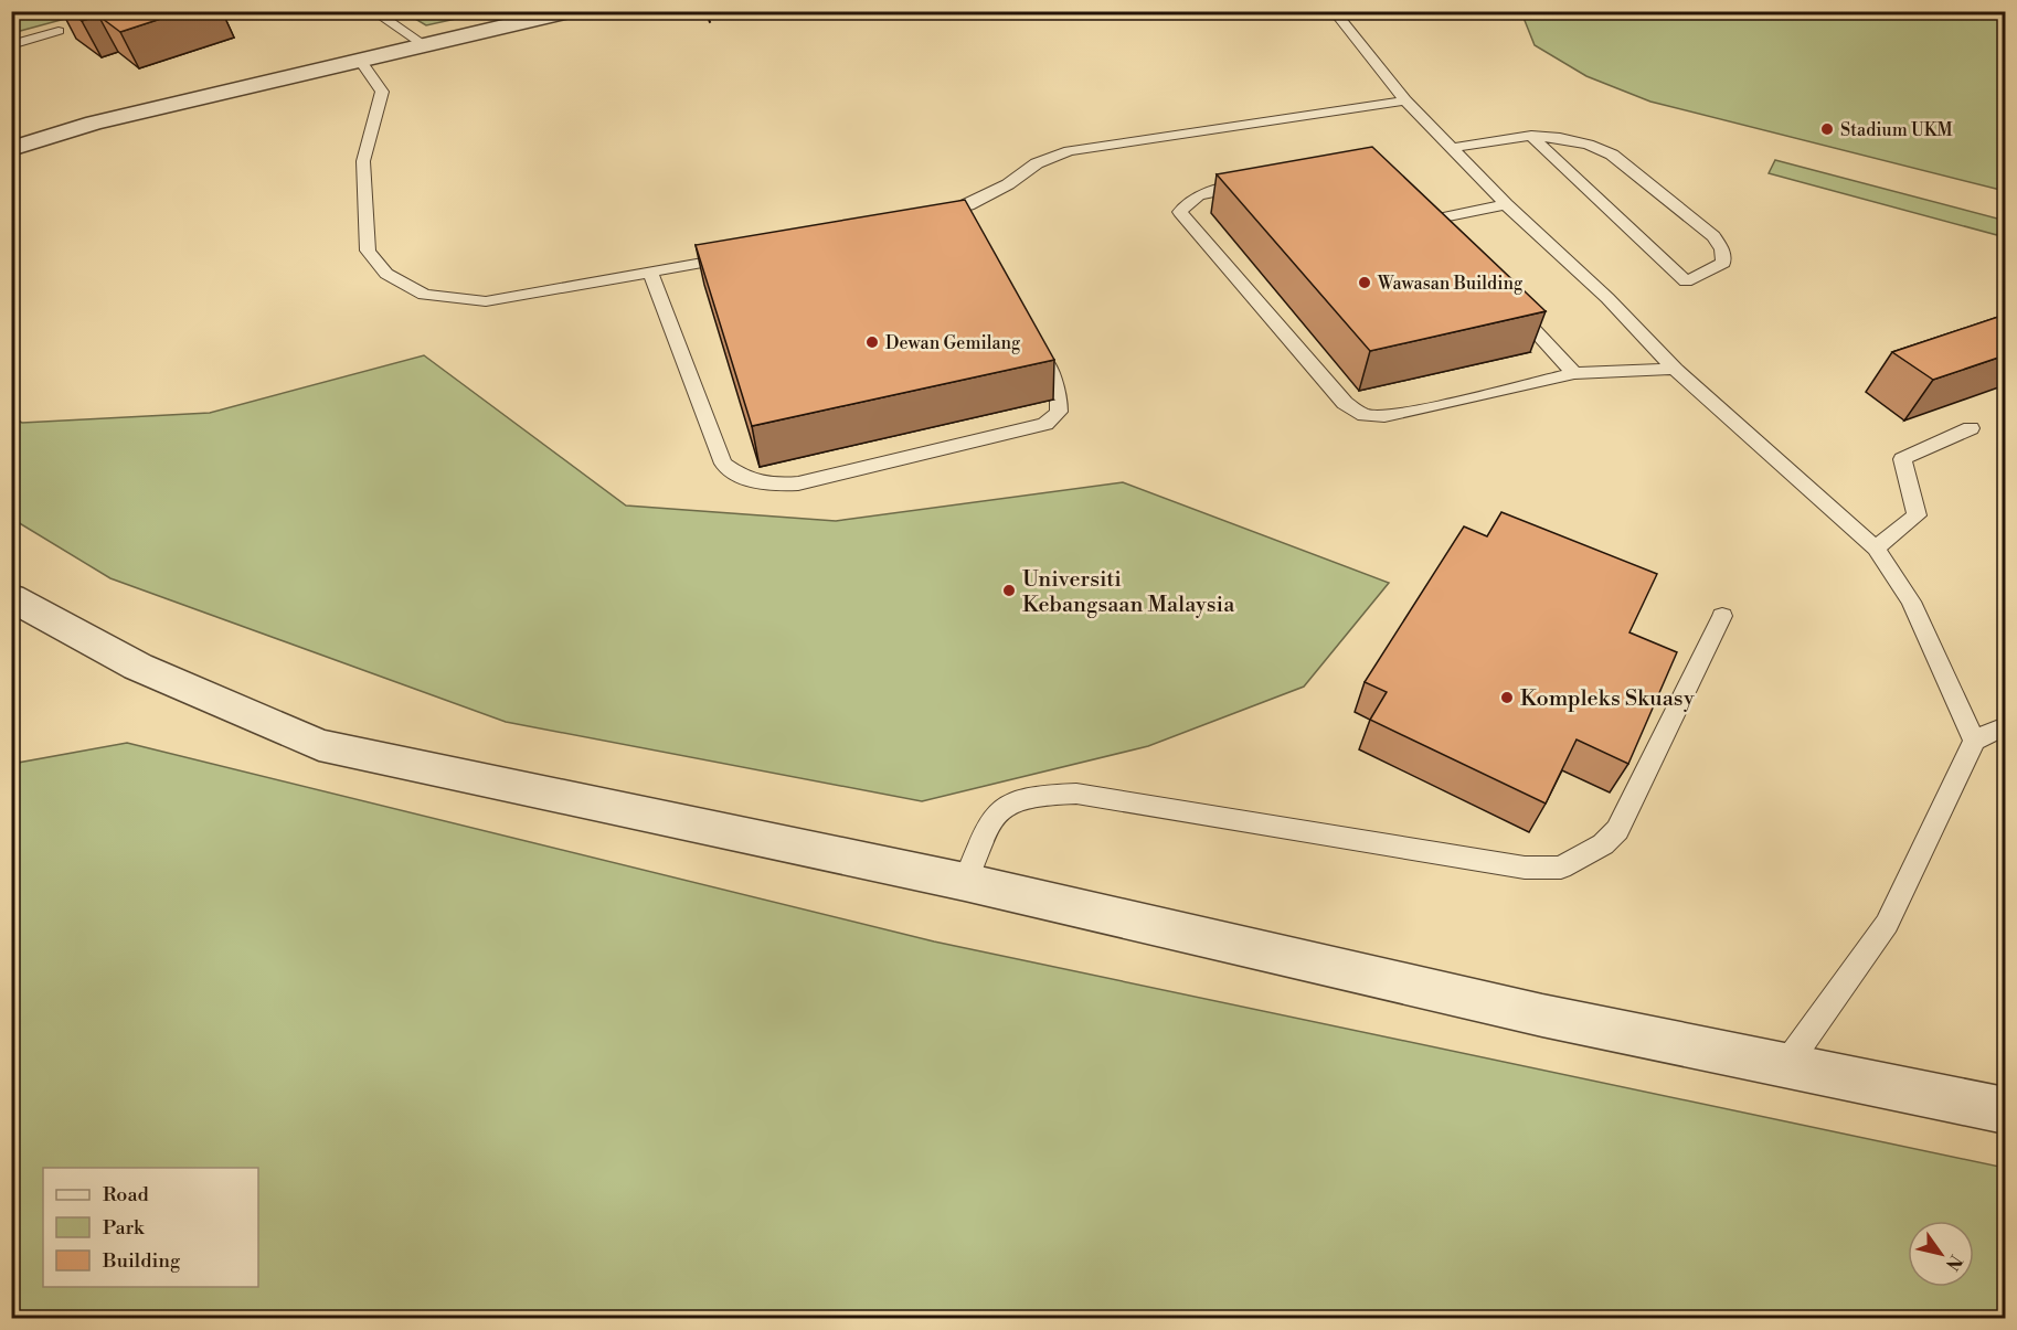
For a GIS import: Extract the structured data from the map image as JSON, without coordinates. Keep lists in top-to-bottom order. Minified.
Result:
{"places":["Stadium UKM","Wawasan Building","Dewan Gemilang","Universiti Kebangsaan Malaysia","Kompleks Skuasy"],"legend":["Road","Park","Building"],"north":"bottom right"}
